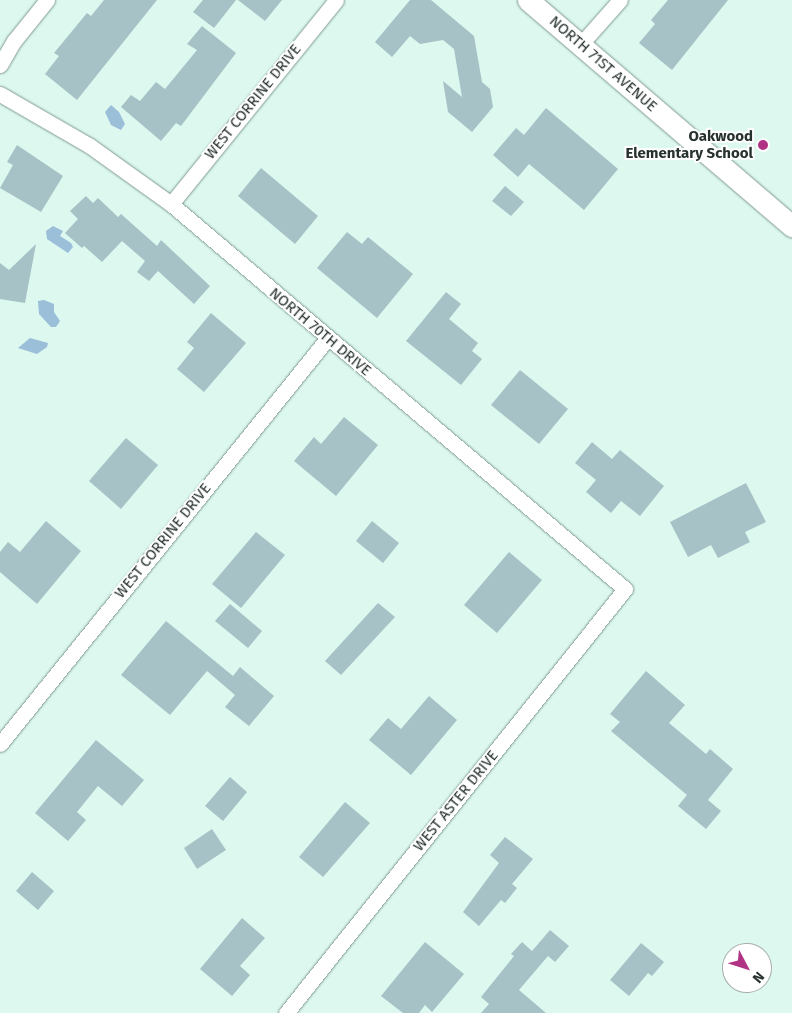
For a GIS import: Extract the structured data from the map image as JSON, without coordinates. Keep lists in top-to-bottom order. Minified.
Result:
{"streets":{"street":["NORTH 71ST AVENUE","WEST CORRINE DRIVE","NORTH 70TH DRIVE","WEST ASTER DRIVE"]},"crossings":[["WEST CORRINE DRIVE","NORTH 70TH DRIVE"],["NORTH 70TH DRIVE","WEST ASTER DRIVE"]],"places":["Oakwood Elementary School"],"north":"bottom right"}
